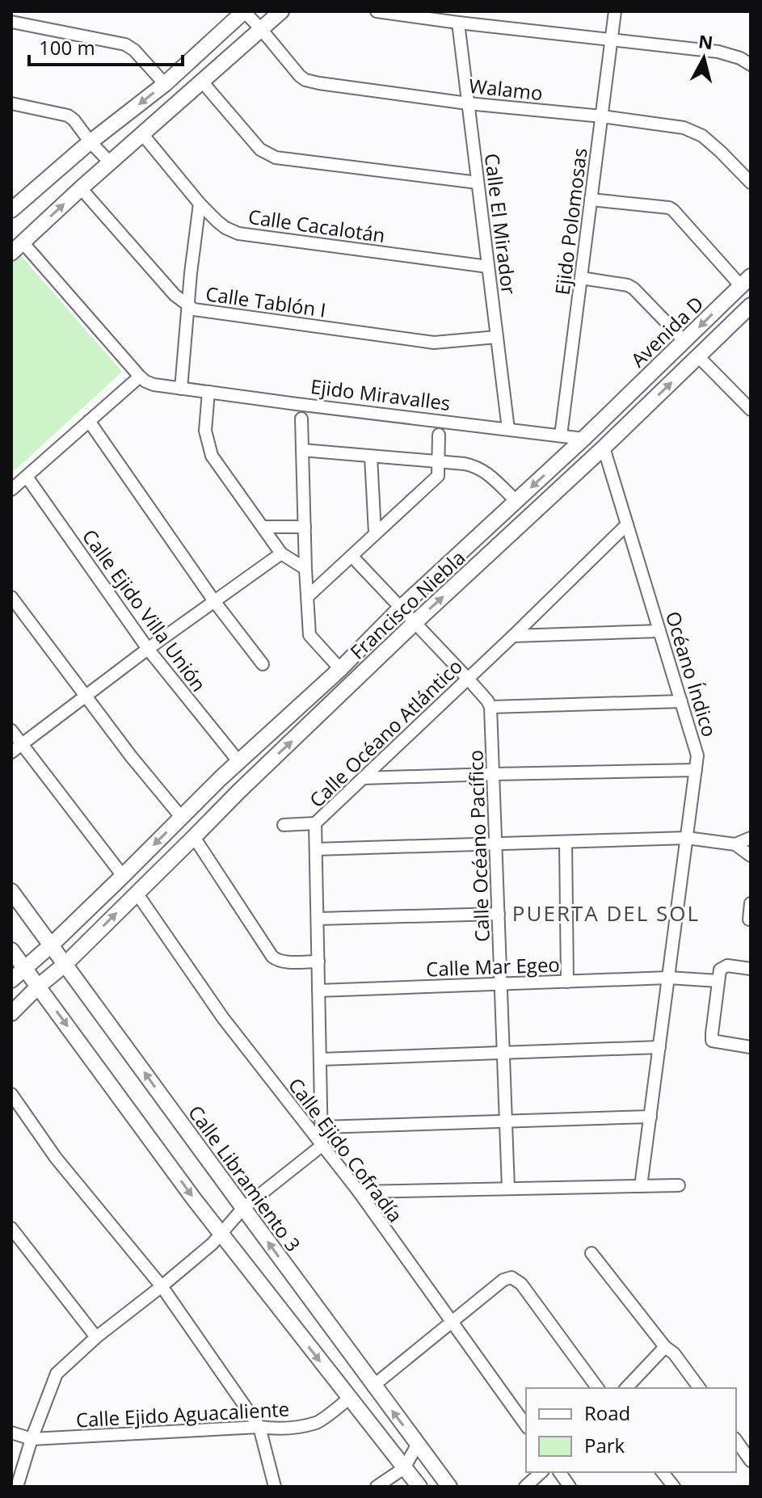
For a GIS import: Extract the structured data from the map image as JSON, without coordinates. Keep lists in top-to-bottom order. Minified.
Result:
{"streets":{"street":["Walamo","Ejido Polomosas","Calle El Mirador","Calle Cacalotán","Calle Tablón I","Avenida D","Ejido Miravalles","Francisco Niebla","Calle Ejido Villa Unión","Océano Índico","Calle Océano Atlántico","Calle Océano Pacífico","Calle Mar Egeo","Calle Ejido Cofradía","Calle Libramiento 3","Calle Ejido Aguacaliente"]},"crossings":[["Walamo","Ejido Polomosas"],["Walamo","Calle El Mirador"],["Ejido Polomosas","Ejido Miravalles"],["Calle El Mirador","Calle Cacalotán"],["Calle El Mirador","Calle Tablón I"],["Calle El Mirador","Ejido Miravalles"],["Avenida D","Ejido Miravalles"],["Avenida D","Francisco Niebla"],["Avenida D","Océano Índico"],["Ejido Miravalles","Francisco Niebla"],["Francisco Niebla","Calle Ejido Villa Unión"],["Francisco Niebla","Océano Índico"],["Francisco Niebla","Calle Ejido Cofradía"],["Francisco Niebla","Calle Libramiento 3"],["Océano Índico","Calle Océano Atlántico"],["Océano Índico","Calle Mar Egeo"],["Calle Océano Atlántico","Calle Mar Egeo"],["Calle Océano Atlántico","Calle Ejido Cofradía"],["Calle Océano Pacífico","Calle Mar Egeo"]],"districts":["PUERTA DEL SOL"],"legend":["Road","Park"],"scale_bar":"100 m","north":"top"}
